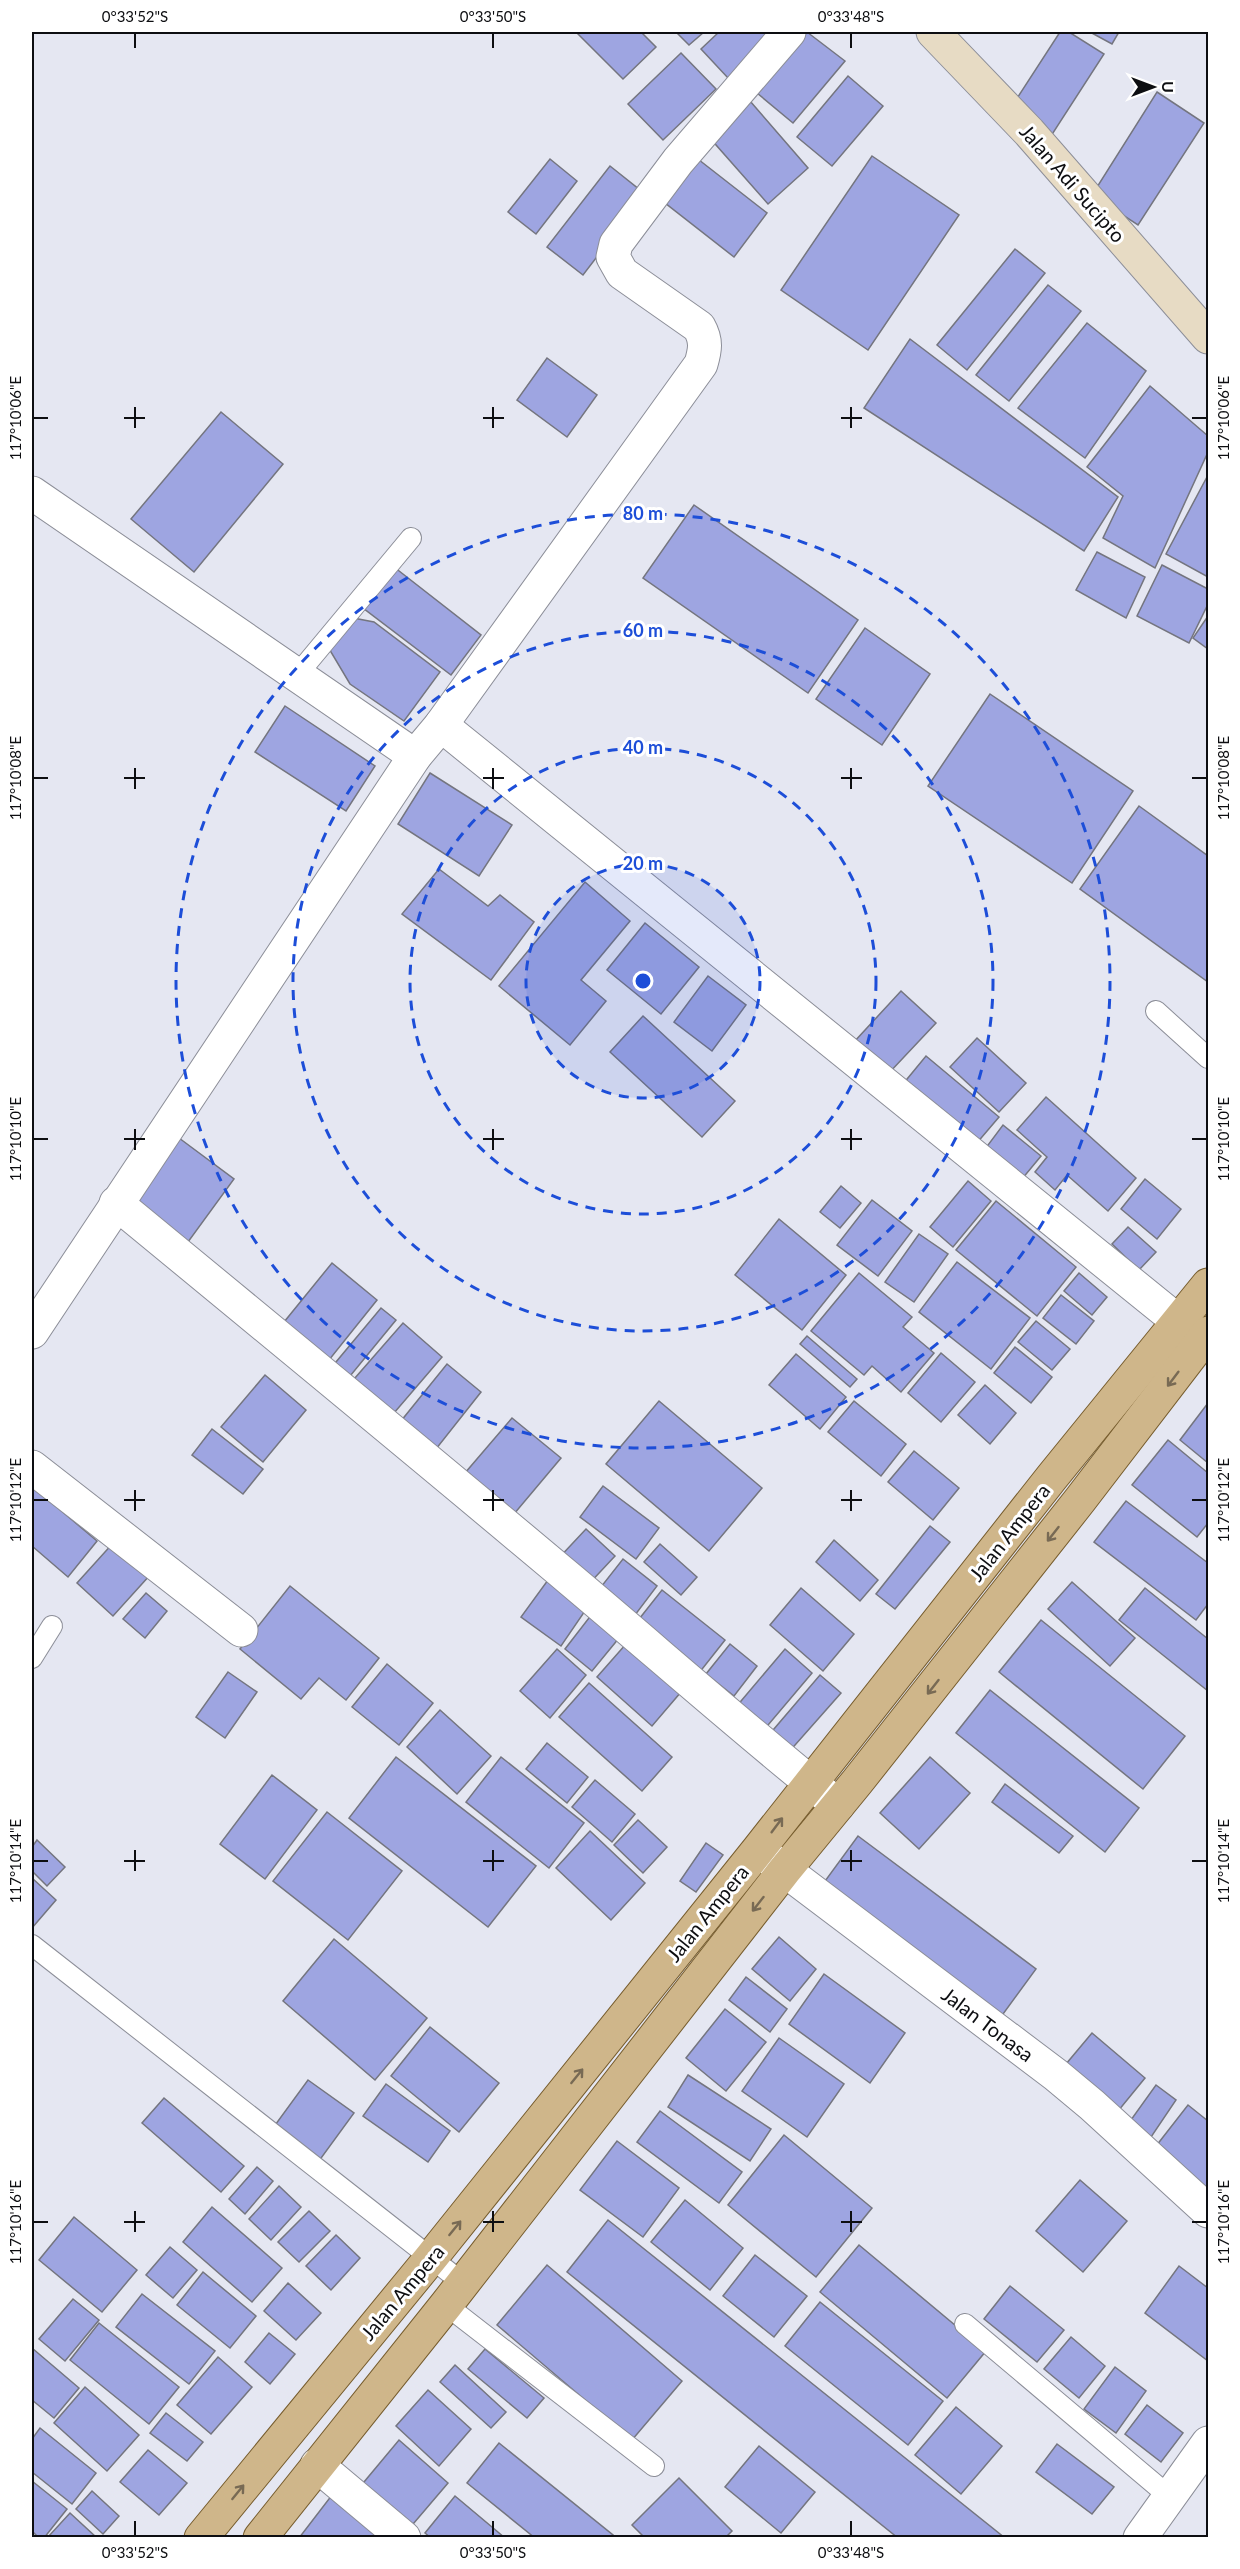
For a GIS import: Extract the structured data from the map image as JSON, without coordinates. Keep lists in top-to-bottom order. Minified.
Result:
{"streets":{"main road":["Jalan Ampera"],"street":["Jalan Adi Sucipto","Jalan Tonasa"]},"crossings":[["Jalan Ampera","Jalan Tonasa"]],"north":"right","coordinates":["0°33'52\"S","0°33'50\"S","0°33'48\"S","117°10'06\"E","117°10'08\"E","117°10'10\"E","117°10'12\"E","117°10'14\"E","117°10'16\"E"],"rings":["80 m","60 m","40 m","20 m"]}
